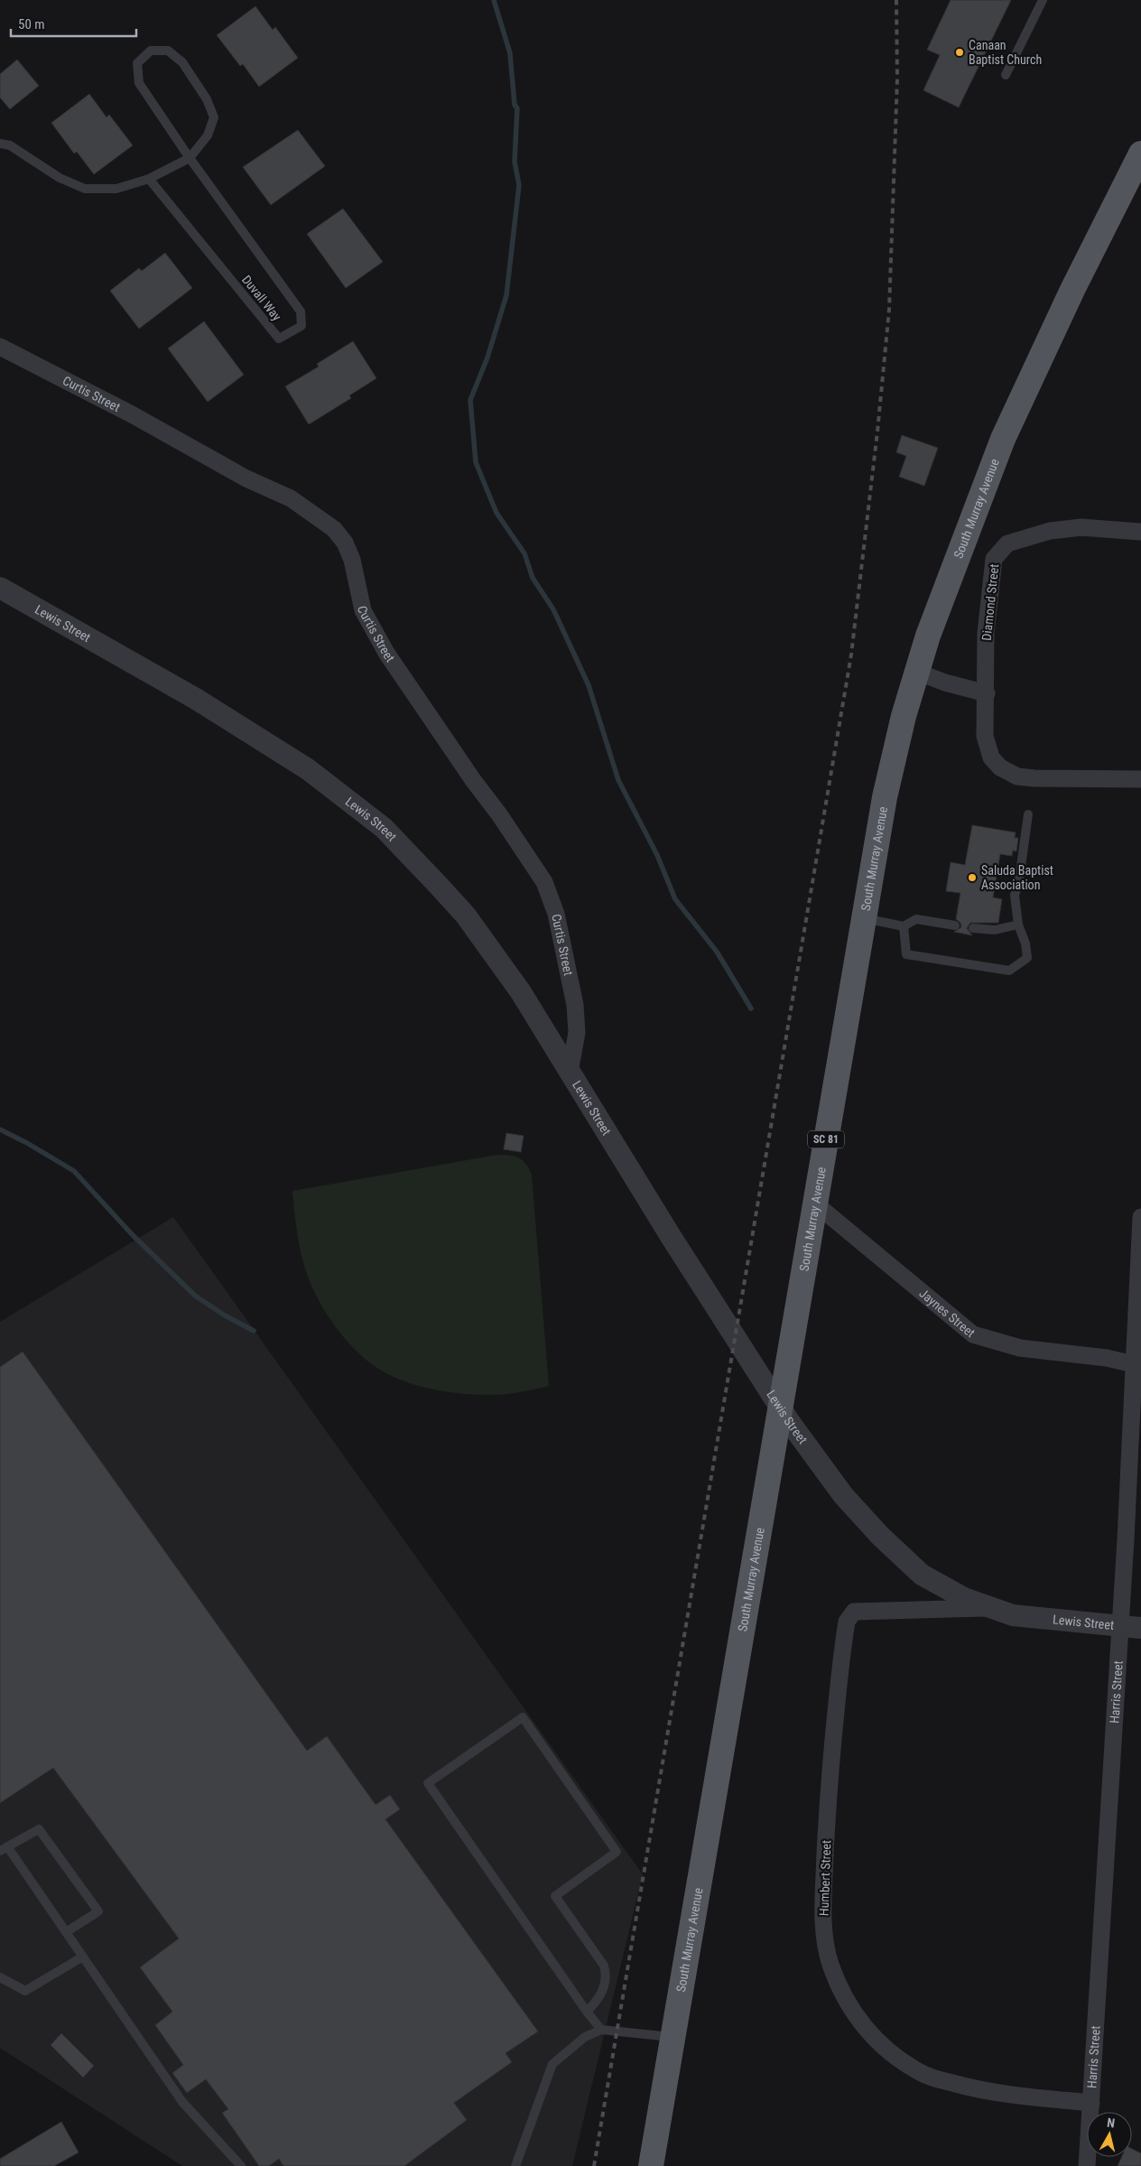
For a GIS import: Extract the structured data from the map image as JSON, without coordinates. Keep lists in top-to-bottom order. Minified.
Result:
{"streets":{"main road":["South Murray Avenue","SC 81"],"street":["Curtis Street","Diamond Street","Lewis Street","Jaynes Street","Harris Street","Humbert Street"],"lane":["Duvall Way"]},"crossings":[["Curtis Street","Lewis Street"],["South Murray Avenue","Lewis Street"],["South Murray Avenue","Jaynes Street"],["Lewis Street","Harris Street"],["Lewis Street","Humbert Street"],["Jaynes Street","Harris Street"],["Harris Street","Humbert Street"]],"places":["Canaan Baptist Church","Saluda Baptist Association"],"scale_bar":"50 m","north":"top"}
